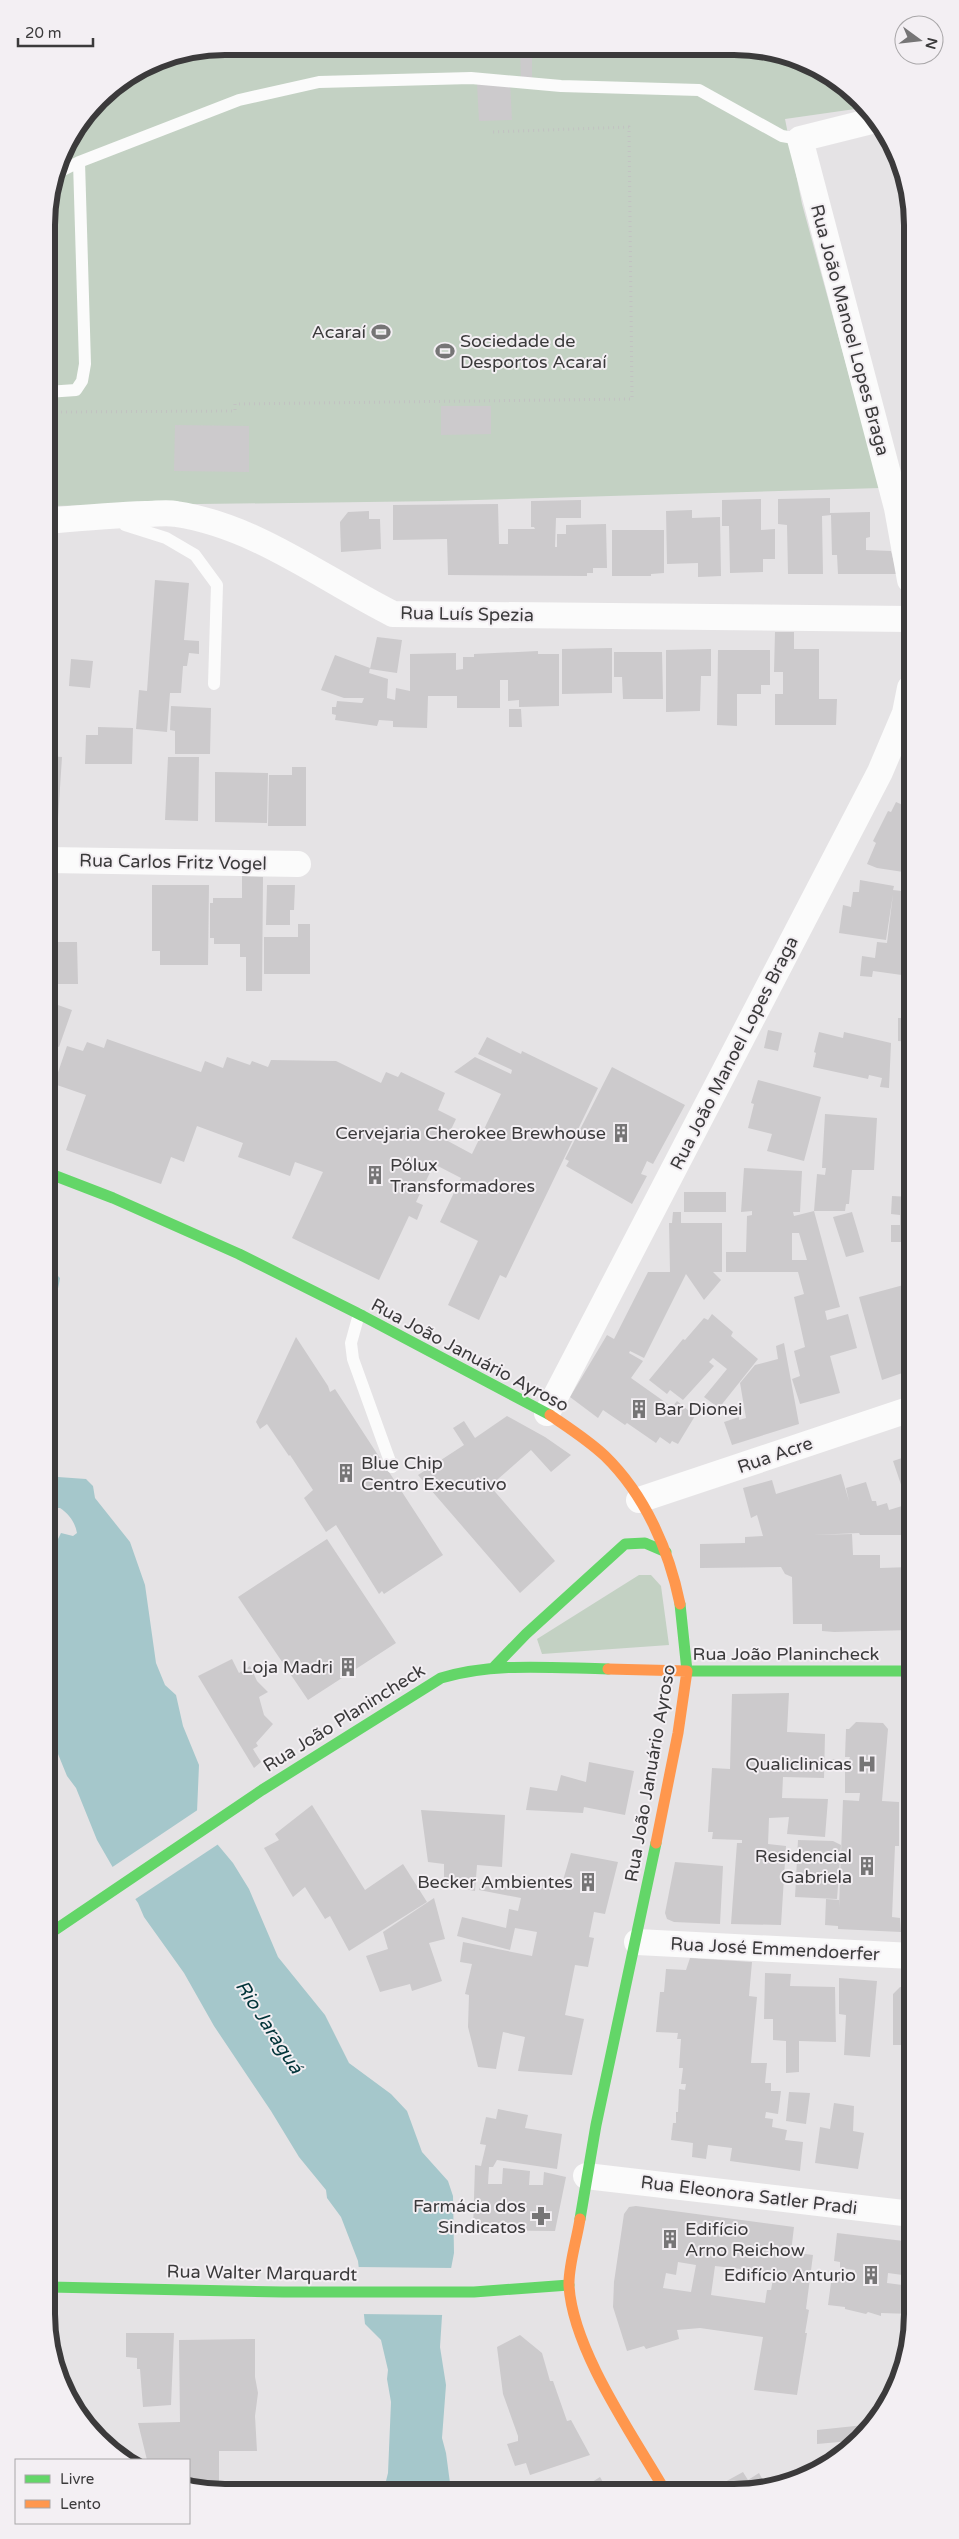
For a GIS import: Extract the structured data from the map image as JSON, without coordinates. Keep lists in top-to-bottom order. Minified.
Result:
{"streets":{"main road":["Rua João Januário Ayroso","Rua João Planincheck","Rua Walter Marquardt"],"street":["Rua João Manoel Lopes Braga","Rua Luís Spezia","Rua Carlos Fritz Vogel","Rua Acre","Rua José Emmendoerfer","Rua Eleonora Satler Pradi"]},"crossings":[["Rua João Manoel Lopes Braga","Rua João Januário Ayroso"],["Rua João Januário Ayroso","Rua Acre"],["Rua João Januário Ayroso","Rua João Planincheck"],["Rua João Januário Ayroso","Rua José Emmendoerfer"],["Rua João Januário Ayroso","Rua Eleonora Satler Pradi"],["Rua João Januário Ayroso","Rua Walter Marquardt"]],"water":["Rio Jaraguá"],"places":{"sports":["Acaraí","Sociedade de Desportos Acaraí"],"building":["Cervejaria Cherokee Brewhouse","Pólux Transformadores","Bar Dionei","Blue Chip Centro Executivo","Loja Madri","Residencial Gabriela","Becker Ambientes","Edifício Arno Reichow","Edifício Anturio"],"hospital":["Qualiclinicas"],"pharmacy":["Farmácia dos Sindicatos"]},"legend":["Livre","Lento"],"scale_bar":"20 m","north":"right"}
